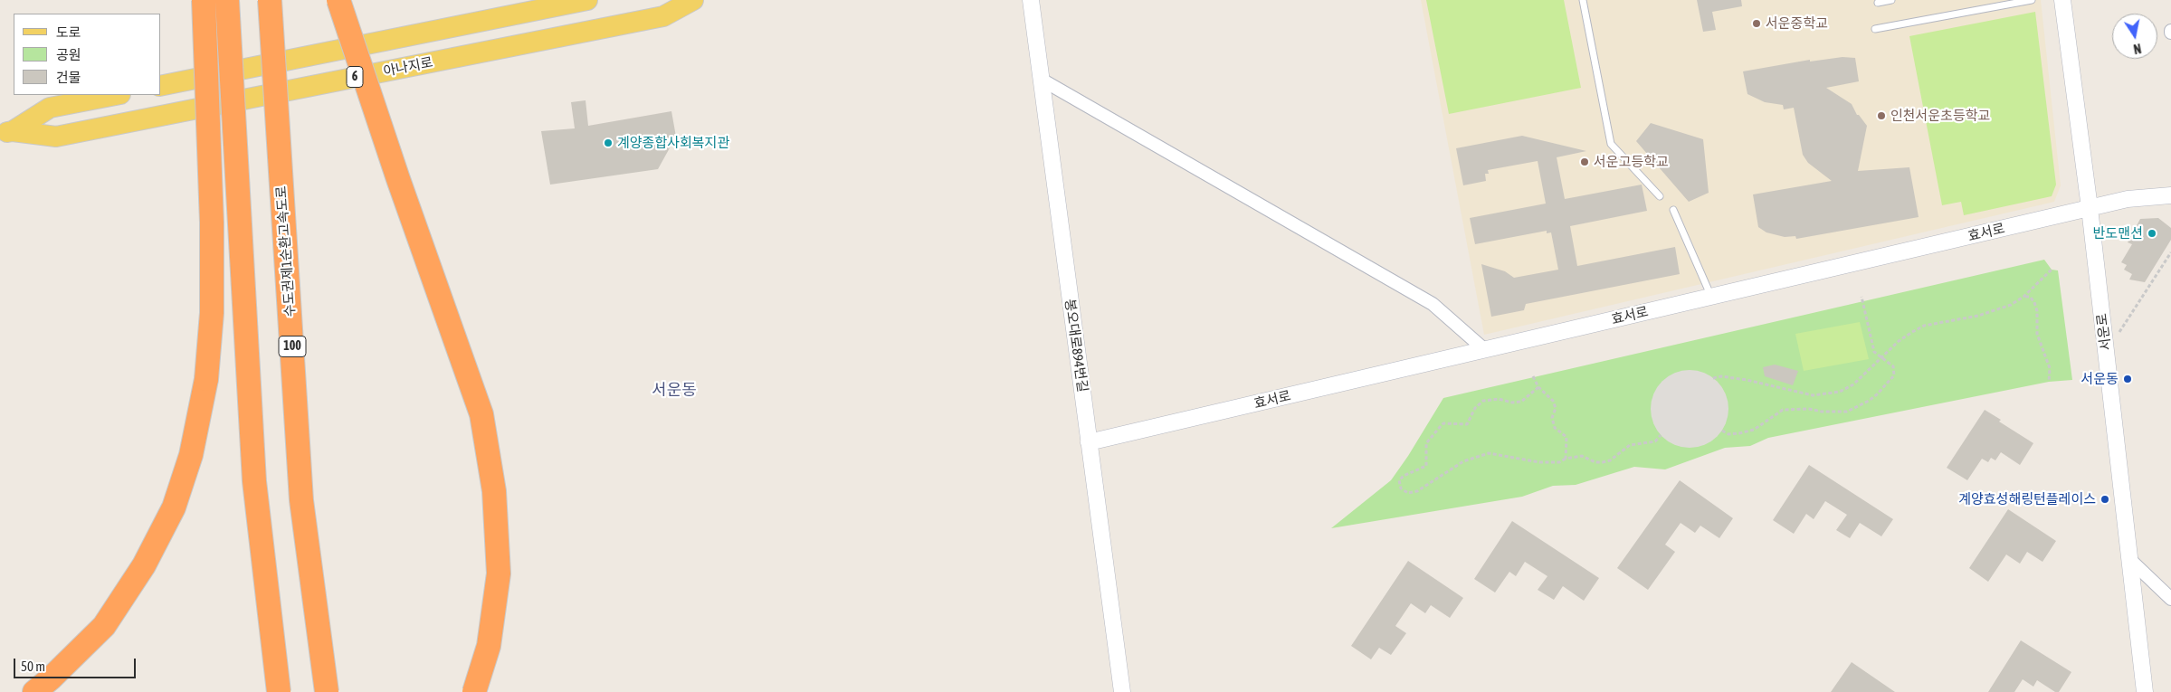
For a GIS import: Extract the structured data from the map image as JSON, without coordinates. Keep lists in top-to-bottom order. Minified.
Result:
{"streets":{"highway":["수도권제1순환고속도로","100"],"main road":["아나지로","6"],"street":["효서로","서운로","봉오대로894번길"]},"crossings":[["효서로","서운로"],["효서로","봉오대로894번길"]],"districts":["서운동"],"places":["서운중학교","인천서운초등학교","계양종합사회복지관","서운고등학교","반도맨션","서운동","계양효성해링턴플레이스"],"legend":["도로","공원","건물"],"scale_bar":"50 m","north":"bottom"}
